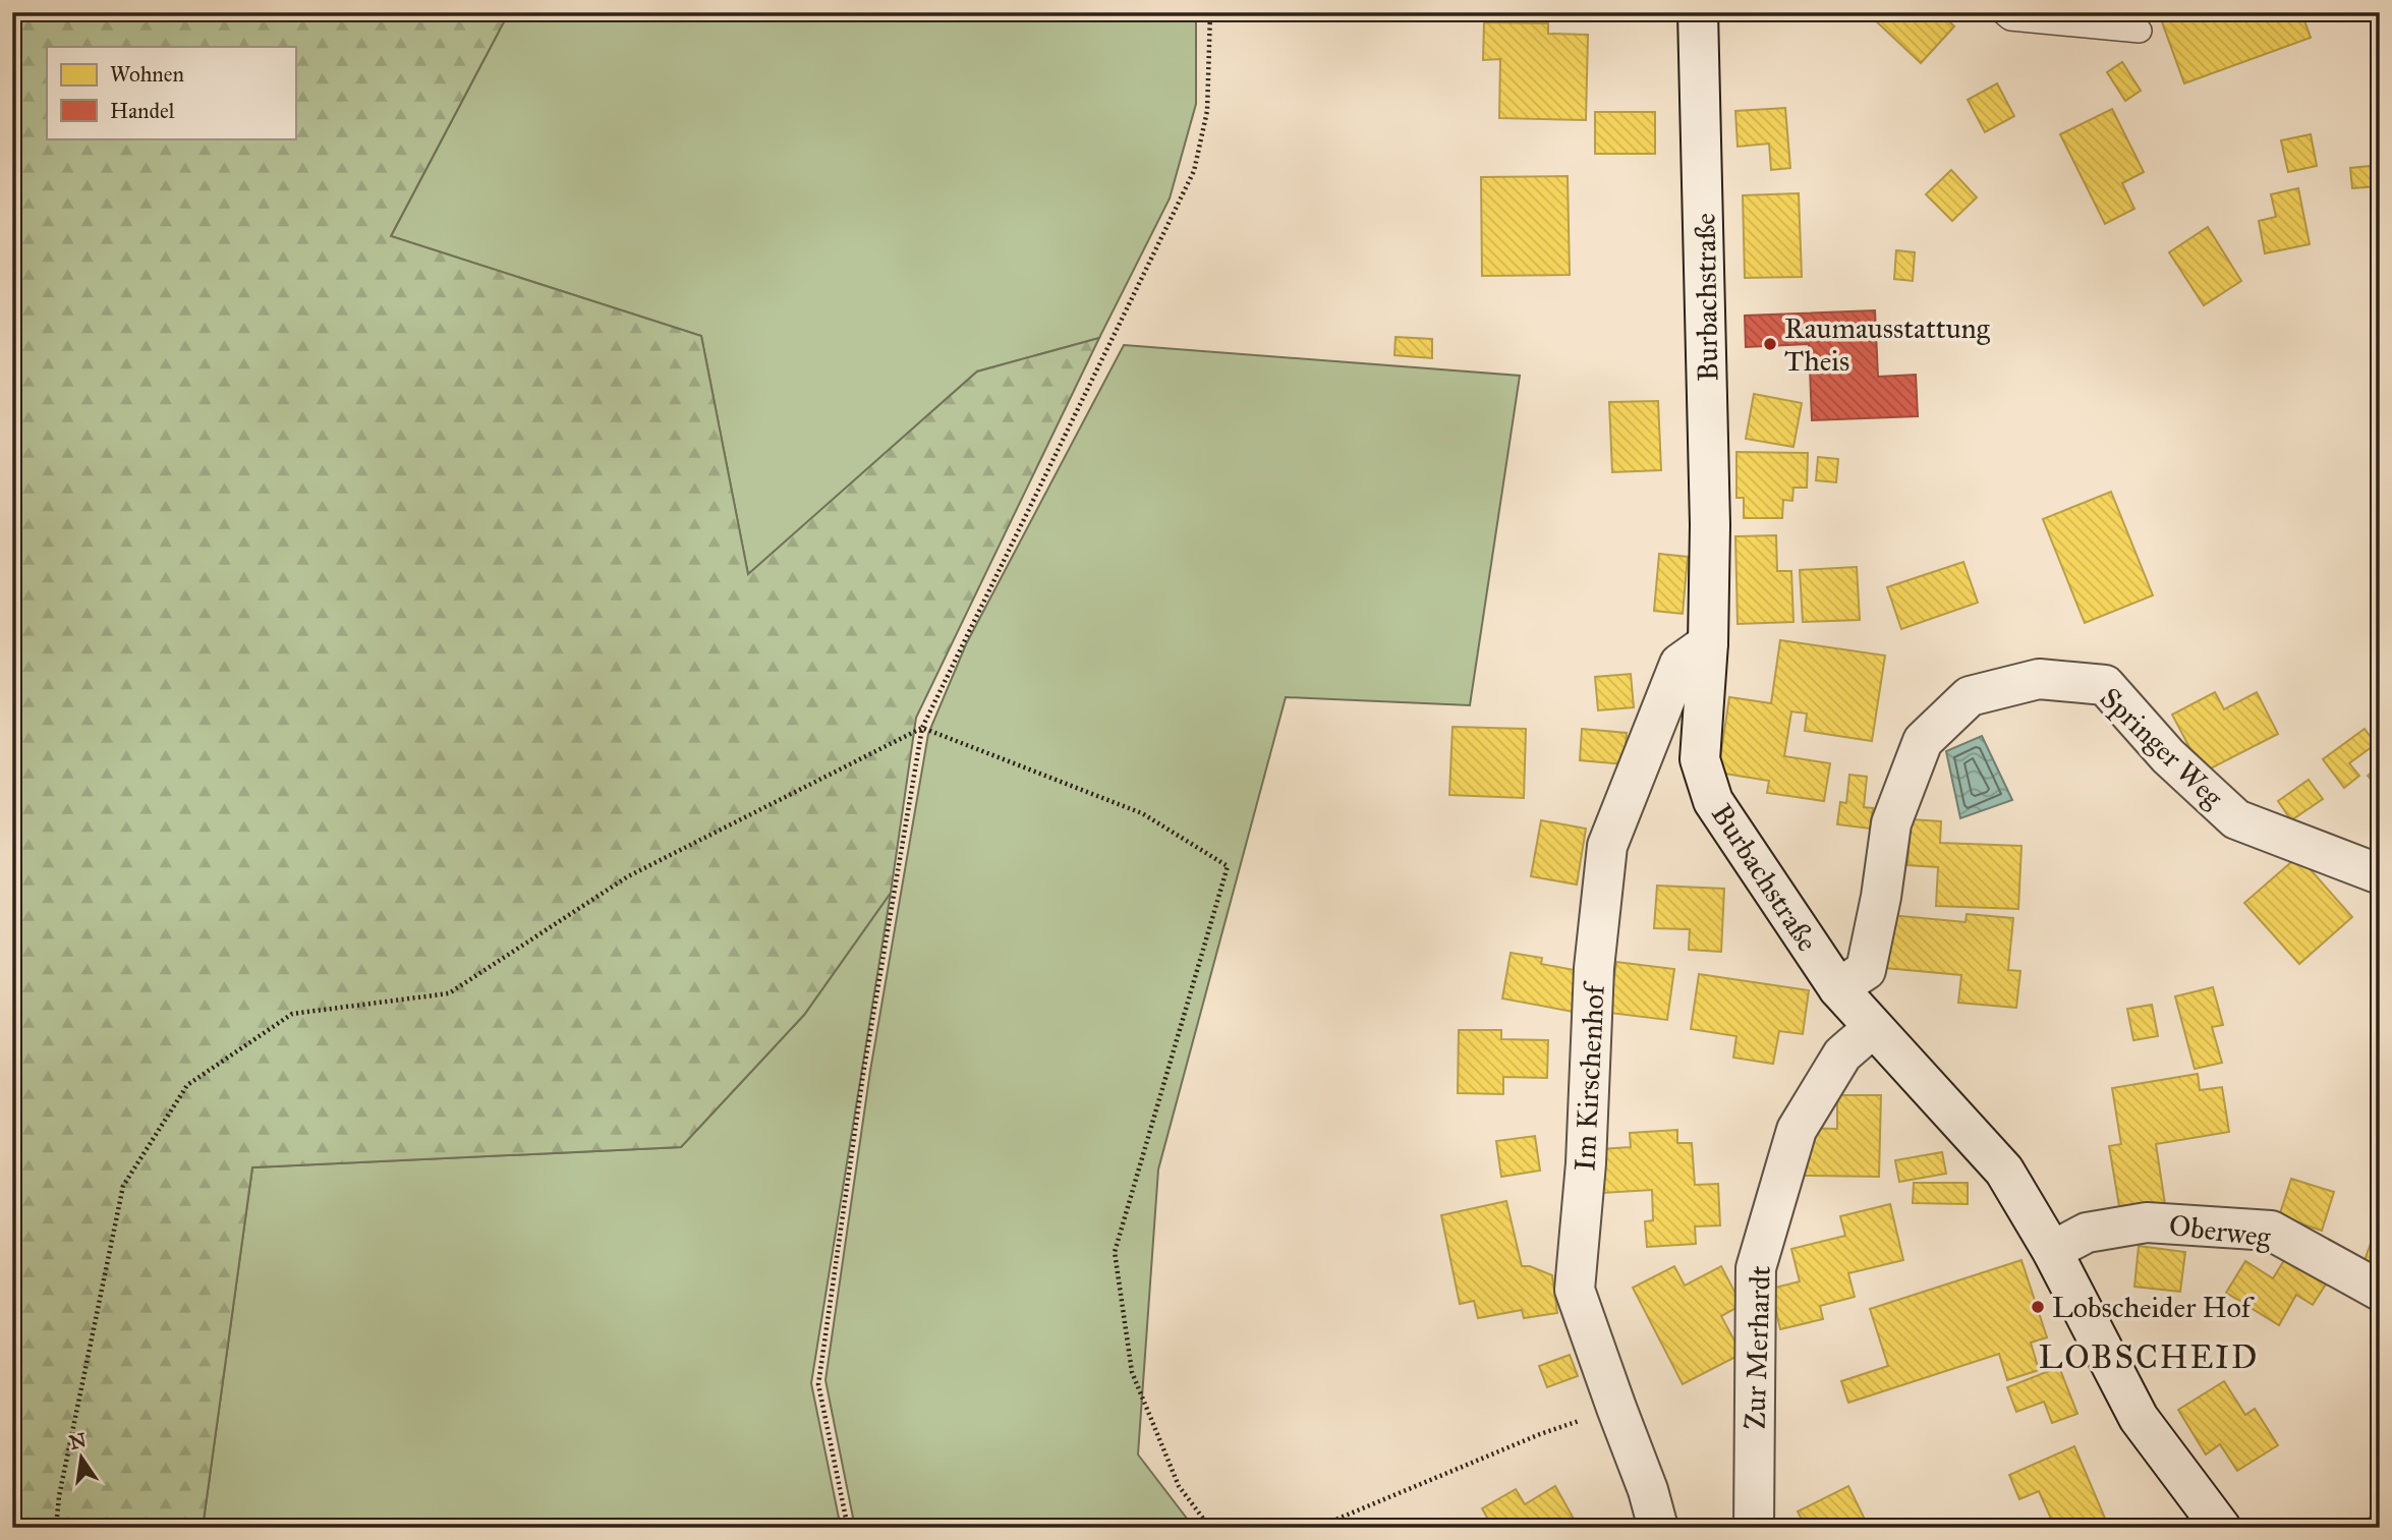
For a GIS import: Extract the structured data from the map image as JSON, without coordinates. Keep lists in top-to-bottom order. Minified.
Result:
{"streets":{"street":["Burbachstraße","Springer Weg","Im Kirschenhof","Oberweg","Zur Merhardt"]},"crossings":[["Burbachstraße","Springer Weg"],["Burbachstraße","Im Kirschenhof"],["Burbachstraße","Oberweg"],["Burbachstraße","Zur Merhardt"]],"districts":["LOBSCHEID"],"places":["Raumausstattung Theis","Lobscheider Hof"],"legend":["Wohnen","Handel"],"north":"top"}
